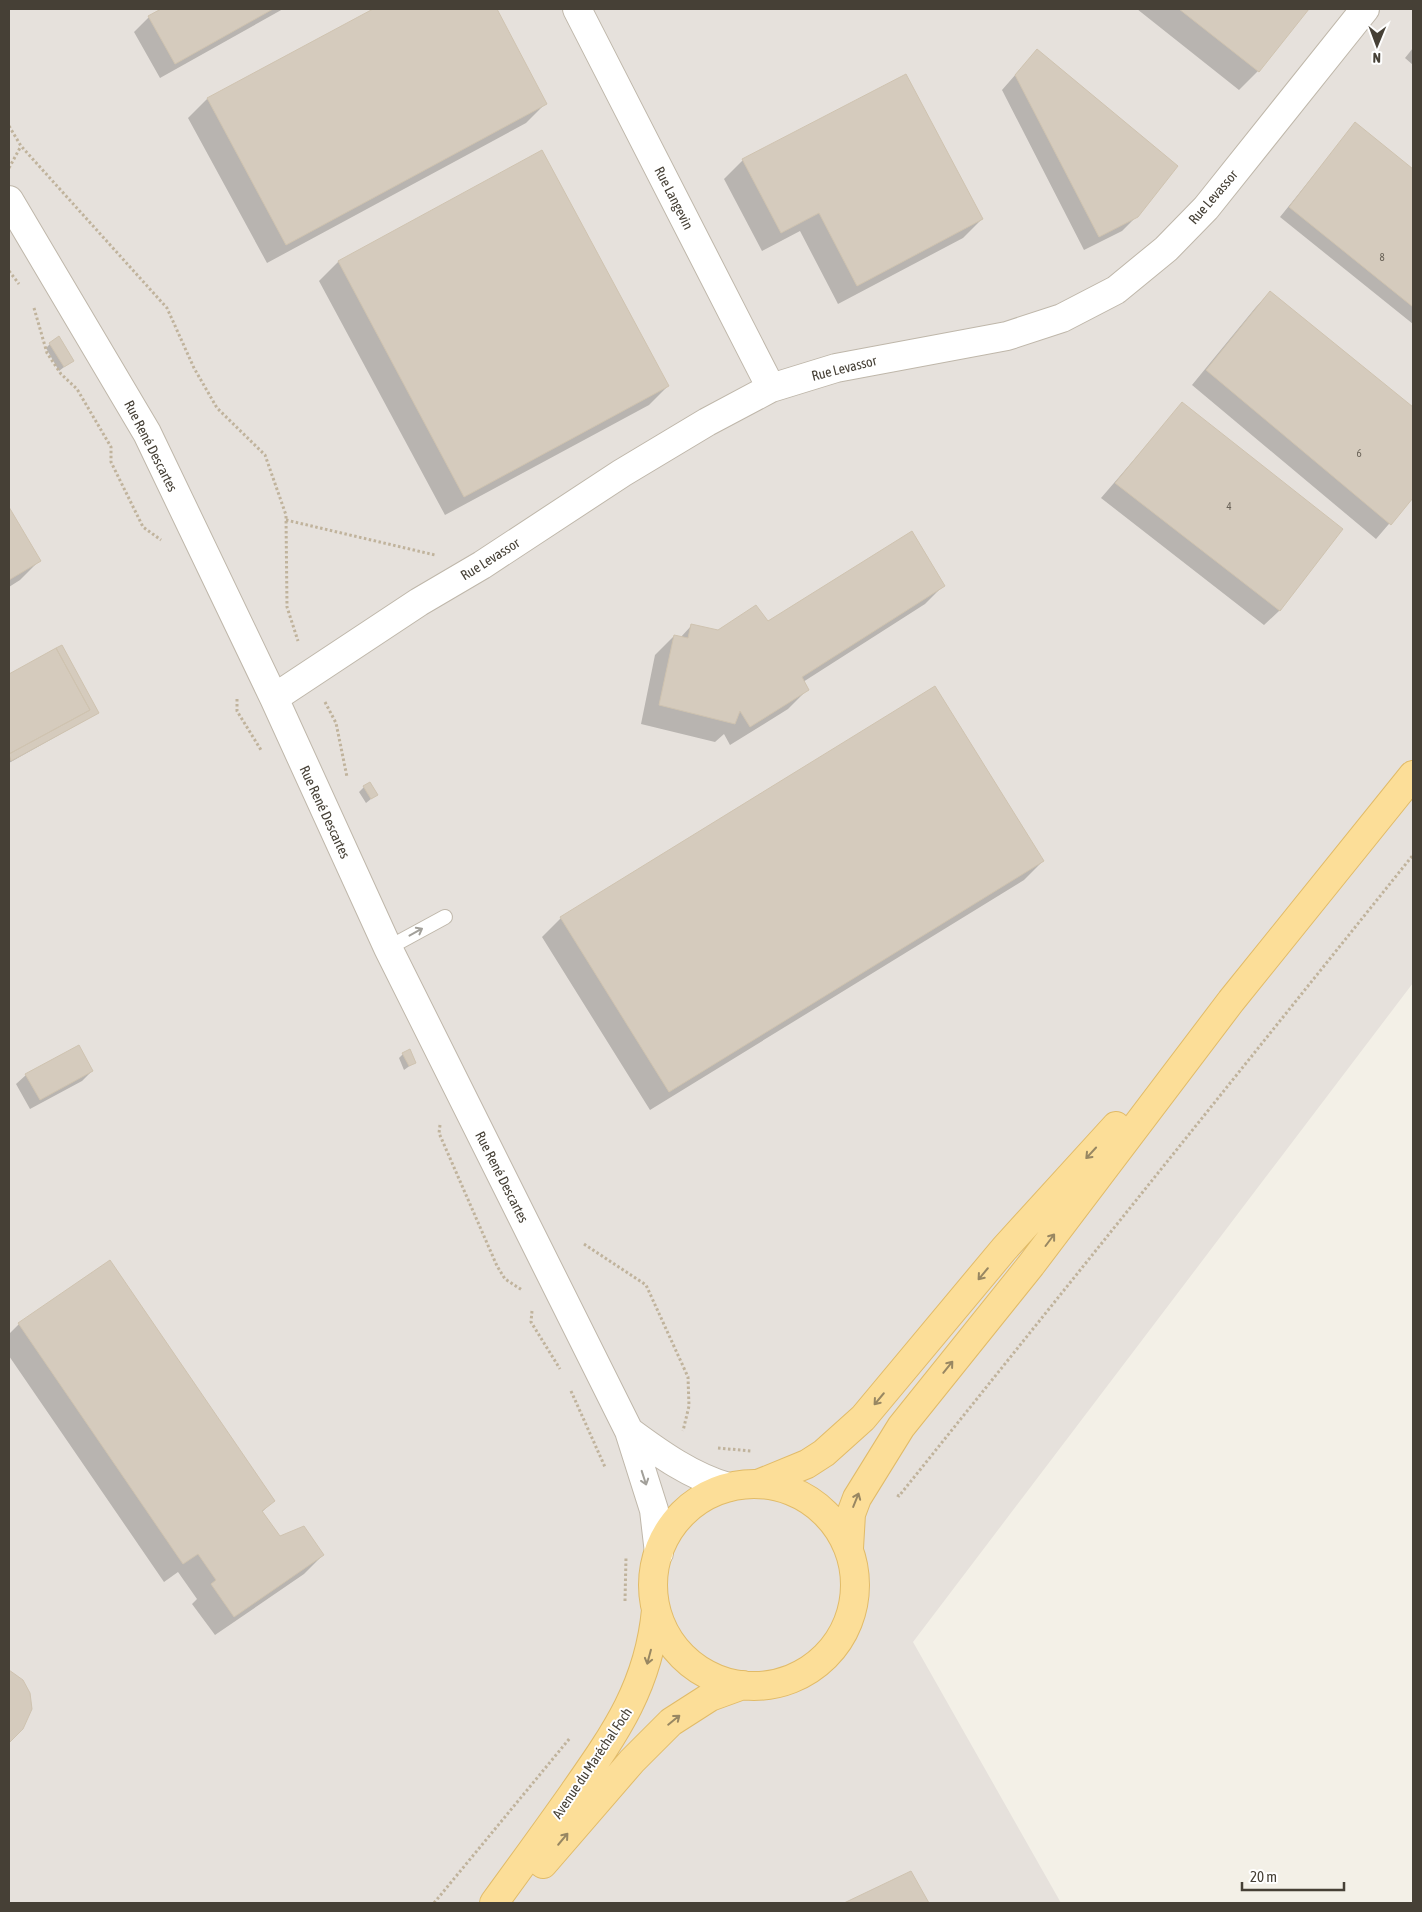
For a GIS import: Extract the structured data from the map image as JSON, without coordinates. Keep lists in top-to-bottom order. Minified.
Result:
{"streets":{"main road":["Avenue du Maréchal Foch"],"street":["Rue Levassor","Rue Langevin","Rue René Descartes"]},"crossings":[["Rue Levassor","Rue Langevin"],["Rue Levassor","Rue René Descartes"]],"house_numbers":["8","6","4"],"scale_bar":"20 m","north":"bottom"}
